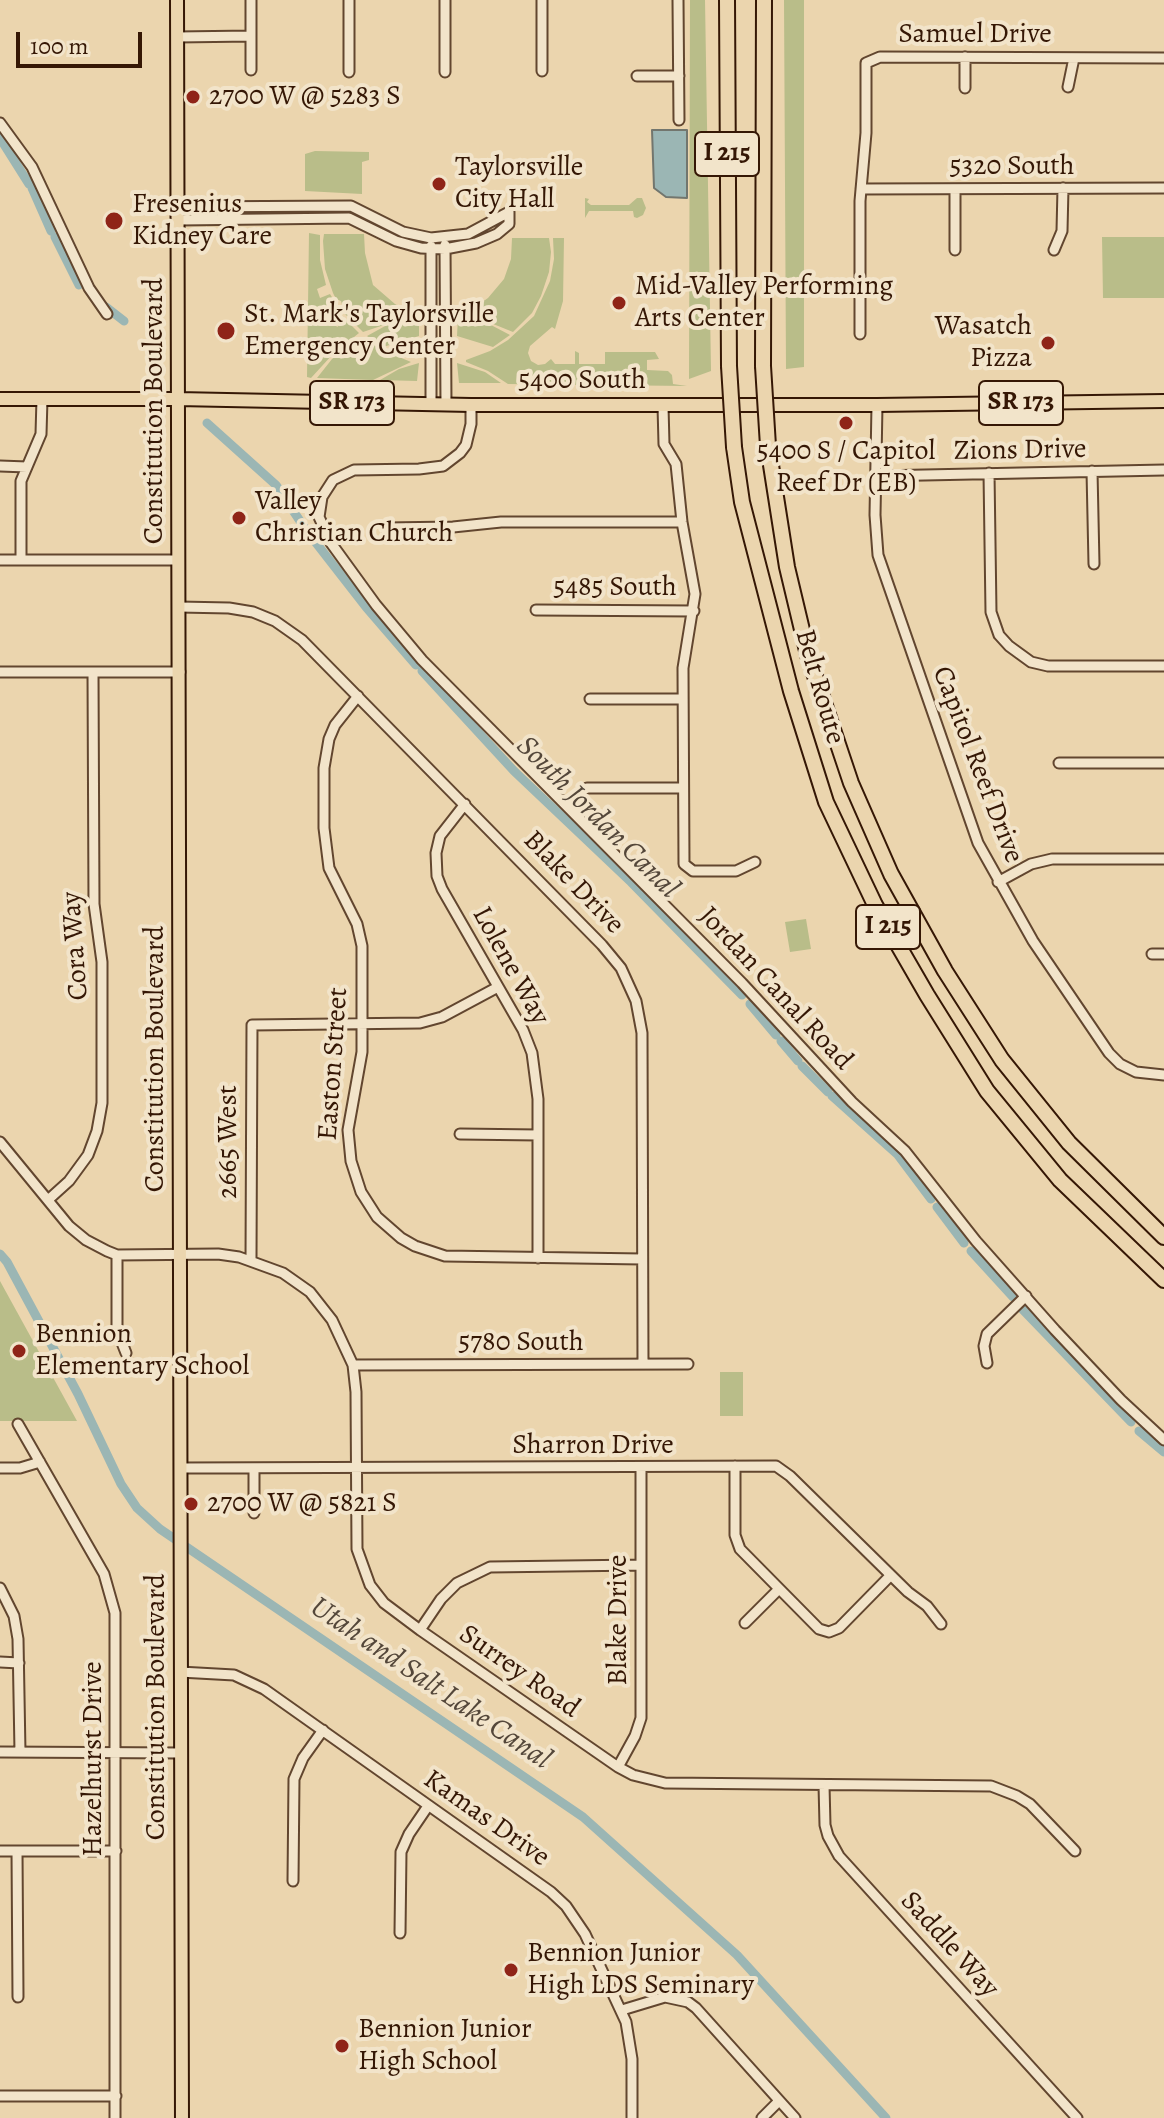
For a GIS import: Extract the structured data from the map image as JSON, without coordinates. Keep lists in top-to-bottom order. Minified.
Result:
{"streets":{"highway":["I 215","Belt Route"],"main road":["5400 South","SR 173","Constitution Boulevard"],"street":["Samuel Drive","5320 South","Zions Drive","5485 South","Capitol Reef Drive","Blake Drive","Cora Way","Lolene Way","Jordan Canal Road","Easton Street","2665 West","5780 South","Sharron Drive","Surrey Road","Hazelhurst Drive","Kamas Drive","Saddle Way"]},"crossings":[["Samuel Drive","5320 South"],["5400 South","Constitution Boulevard"],["5400 South","Capitol Reef Drive"],["5400 South","Jordan Canal Road"],["Constitution Boulevard","Blake Drive"],["Constitution Boulevard","Sharron Drive"],["Constitution Boulevard","Surrey Road"],["Constitution Boulevard","Kamas Drive"],["Zions Drive","Capitol Reef Drive"],["Blake Drive","Lolene Way"],["Blake Drive","Easton Street"],["Blake Drive","5780 South"],["Blake Drive","Sharron Drive"],["Blake Drive","Surrey Road"],["Lolene Way","Easton Street"],["Easton Street","2665 West"],["2665 West","Surrey Road"],["5780 South","Surrey Road"],["Sharron Drive","Surrey Road"],["Surrey Road","Saddle Way"]],"water":["South Jordan Canal","Utah and Salt Lake Canal"],"places":["2700 W @ 5283 S","Taylorsville City Hall","Fresenius Kidney Care","Mid-Valley Performing Arts Center","St. Mark's Taylorsville Emergency Center","Wasatch Pizza","5400 S / Capitol Reef Dr (EB)","Valley Christian Church","Bennion Elementary School","2700 W @ 5821 S","Bennion Junior High LDS Seminary","Bennion Junior High School"],"scale_bar":"100 m"}
